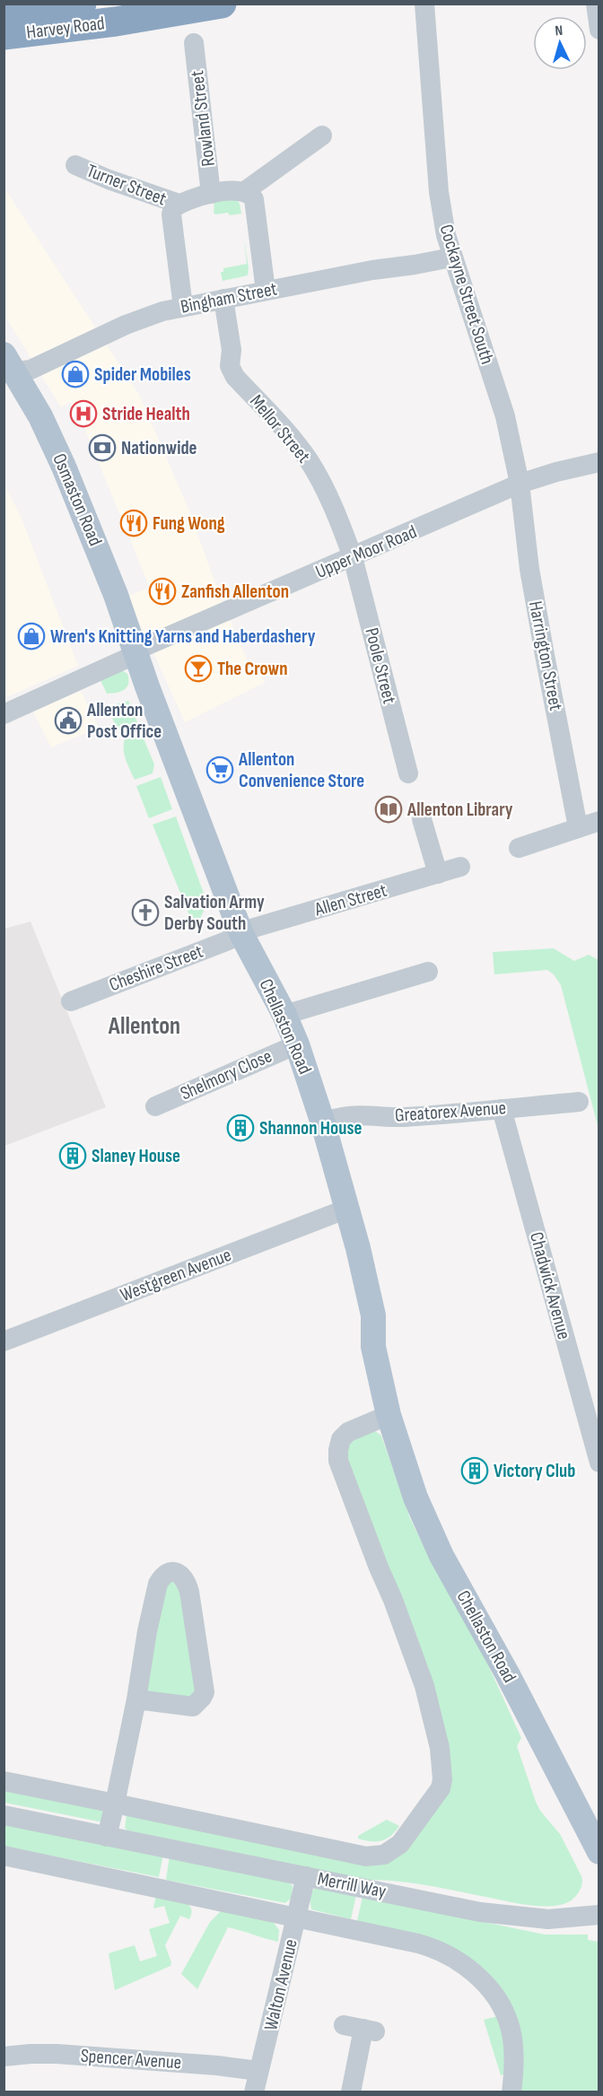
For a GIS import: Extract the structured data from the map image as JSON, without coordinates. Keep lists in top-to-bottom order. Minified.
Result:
{"streets":{"highway":["Harvey Road"],"main road":["Osmaston Road","Chellaston Road"],"street":["Rowland Street","Turner Street","Cockayne Street South","Bingham Street","Mellor Street","Upper Moor Road","Harrington Street","Poole Street","Allen Street","Cheshire Street","Shelmory Close","Greatorex Avenue","Westgreen Avenue","Chadwick Avenue","Merrill Way","Walton Avenue","Spencer Avenue"]},"crossings":[["Rowland Street","Turner Street"],["Cockayne Street South","Bingham Street"],["Cockayne Street South","Upper Moor Road"],["Cockayne Street South","Harrington Street"],["Bingham Street","Mellor Street"],["Bingham Street","Osmaston Road"],["Mellor Street","Upper Moor Road"],["Mellor Street","Poole Street"],["Osmaston Road","Upper Moor Road"],["Osmaston Road","Chellaston Road"],["Upper Moor Road","Harrington Street"],["Upper Moor Road","Poole Street"],["Upper Moor Road","Chellaston Road"],["Allen Street","Cheshire Street"],["Allen Street","Chellaston Road"],["Cheshire Street","Chellaston Road"],["Chellaston Road","Shelmory Close"],["Chellaston Road","Greatorex Avenue"],["Chellaston Road","Westgreen Avenue"],["Chellaston Road","Merrill Way"],["Greatorex Avenue","Chadwick Avenue"],["Merrill Way","Walton Avenue"],["Walton Avenue","Spencer Avenue"]],"districts":["Allenton"],"places":{"shop":["Spider Mobiles","Wren's Knitting Yarns and Haberdashery"],"hospital":["Stride Health"],"bank":["Nationwide"],"restaurant":["Fung Wong","Zanfish Allenton"],"bar":["The Crown"],"public building":["Allenton Post Office"],"supermarket":["Allenton Convenience Store"],"library":["Allenton Library"],"church":["Salvation Army Derby South"],"building":["Shannon House","Slaney House","Victory Club"]},"north":"top"}
